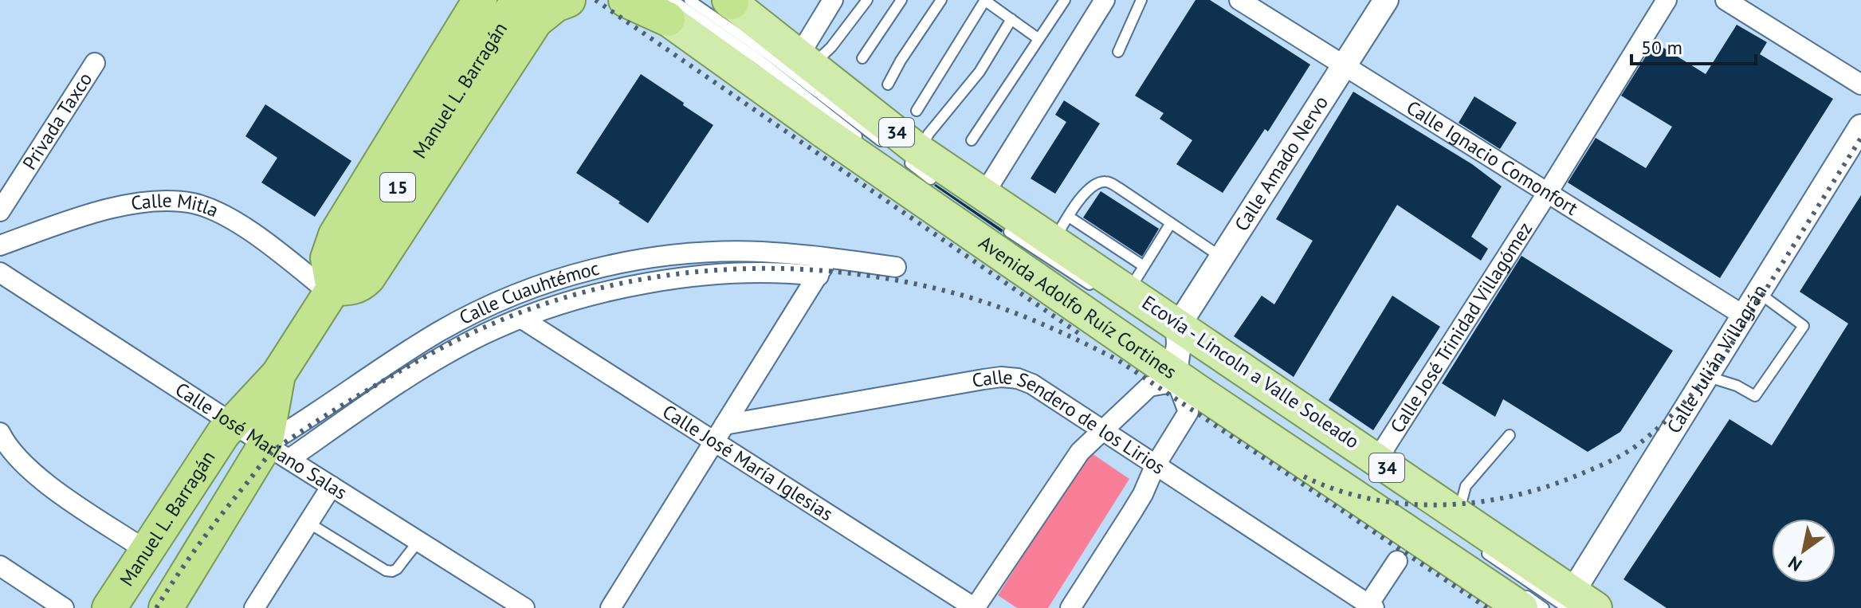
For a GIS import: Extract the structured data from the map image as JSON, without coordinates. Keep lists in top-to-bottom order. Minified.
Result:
{"streets":{"highway":["Manuel L. Barragán","15"],"main road":["34","Avenida Adolfo Ruíz Cortines"],"street":["Privada Taxco","Calle Ignacio Comonfort","Calle Amado Nervo","Calle Mitla","Calle Cuauhtémoc","Calle José Trinidad Villagómez","Calle Julián Villagrán","Calle Sendero de los Lirios","Calle José Mariano Salas","Calle José María Iglesias"]},"crossings":[["Manuel L. Barragán","Calle Mitla"],["Manuel L. Barragán","Calle Cuauhtémoc"],["Manuel L. Barragán","Calle José Mariano Salas"],["Calle Ignacio Comonfort","Calle Amado Nervo"],["Calle Ignacio Comonfort","Calle José Trinidad Villagómez"],["Calle Ignacio Comonfort","Calle Julián Villagrán"],["Calle Amado Nervo","Avenida Adolfo Ruíz Cortines"],["Calle Cuauhtémoc","Calle José Mariano Salas"],["Calle Cuauhtémoc","Calle José María Iglesias"],["Avenida Adolfo Ruíz Cortines","Calle José Trinidad Villagómez"],["Avenida Adolfo Ruíz Cortines","Calle Julián Villagrán"],["Calle Sendero de los Lirios","Calle José María Iglesias"]],"scale_bar":"50 m","north":"bottom left"}
